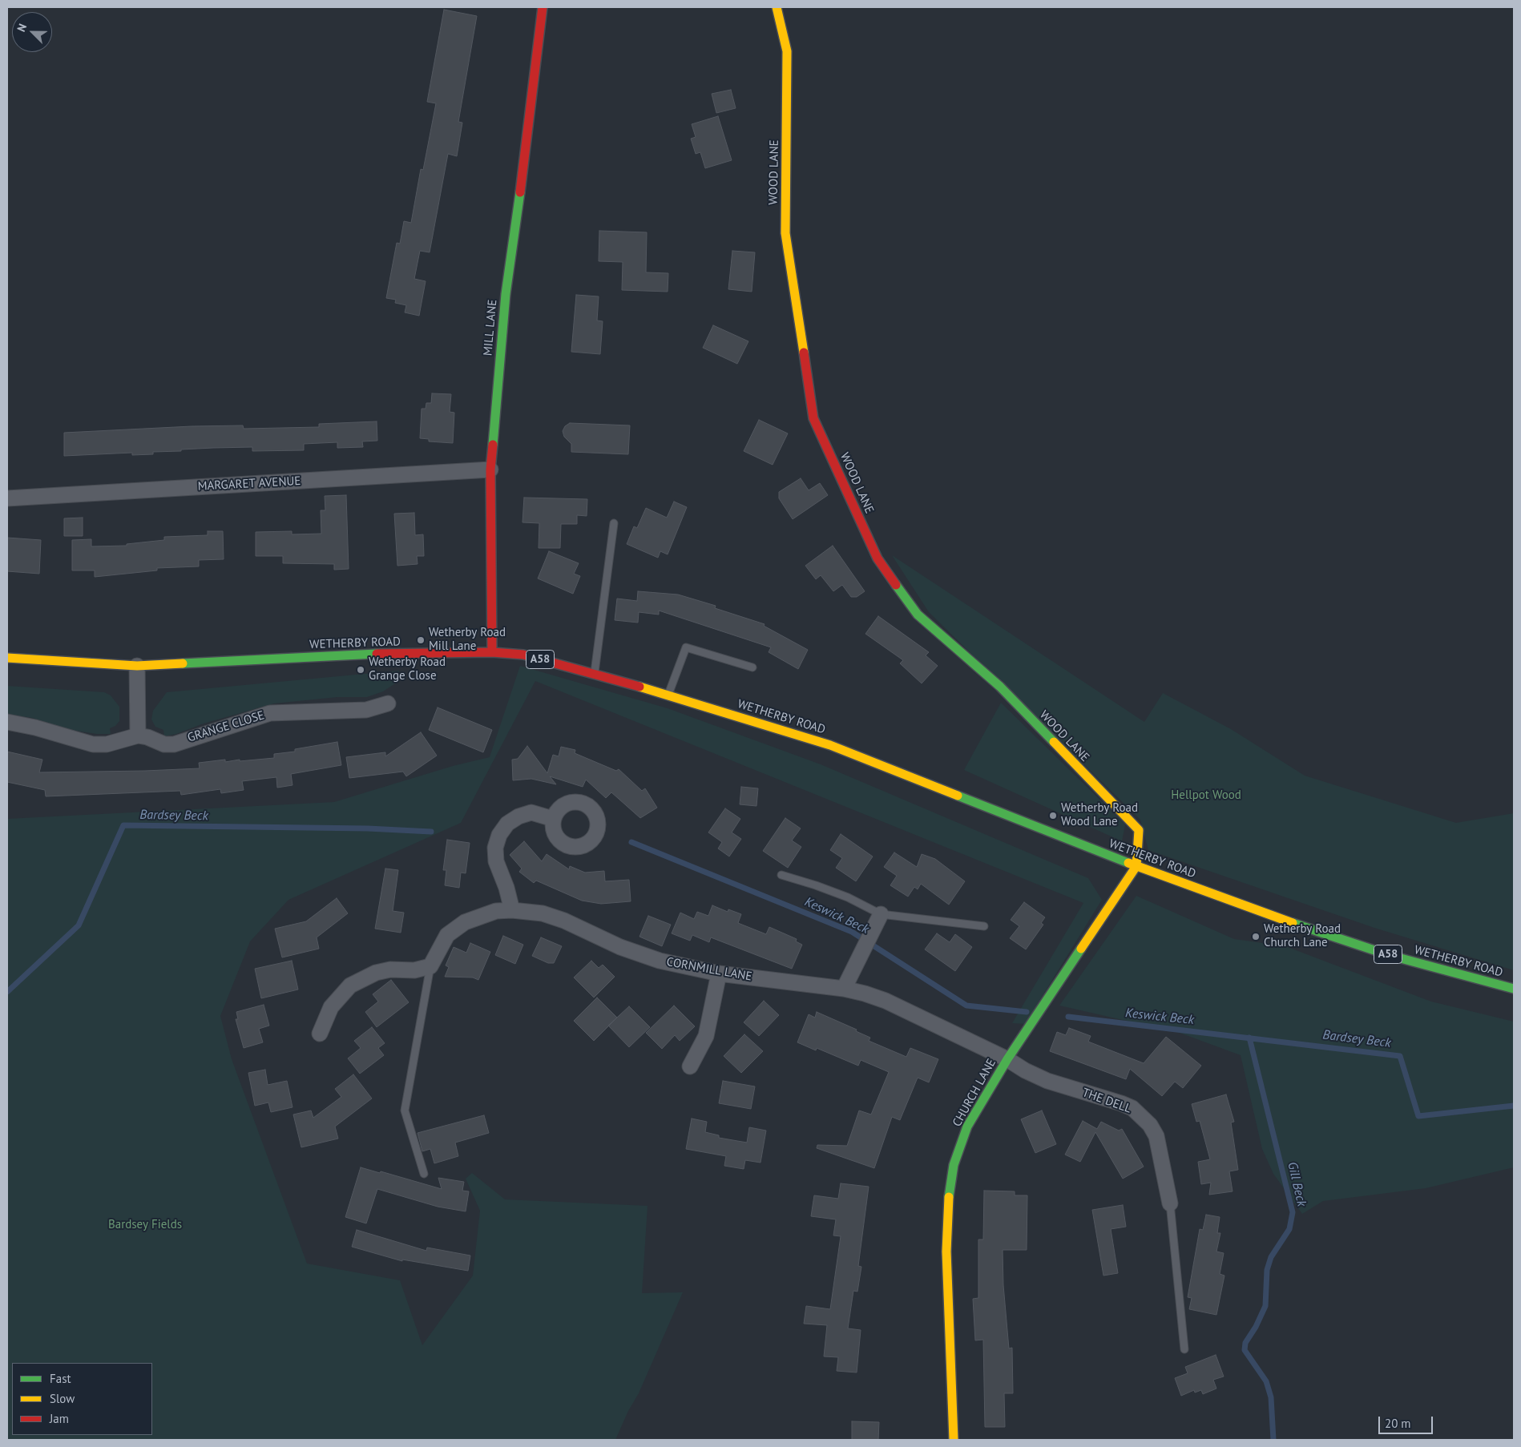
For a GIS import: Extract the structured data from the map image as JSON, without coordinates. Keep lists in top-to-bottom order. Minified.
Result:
{"streets":{"street":["WOOD LANE","MILL LANE","MARGARET AVENUE","WETHERBY ROAD","A58","GRANGE CLOSE","CORNMILL LANE","CHURCH LANE","THE DELL"]},"crossings":[["WOOD LANE","WETHERBY ROAD"],["WOOD LANE","CHURCH LANE"],["MILL LANE","MARGARET AVENUE"],["MILL LANE","WETHERBY ROAD"],["WETHERBY ROAD","CHURCH LANE"],["CORNMILL LANE","CHURCH LANE"],["CORNMILL LANE","THE DELL"],["CHURCH LANE","THE DELL"]],"water":["Bardsey Beck","Keswick Beck","Gill Beck"],"parks":["Hellpot Wood","Bardsey Fields"],"places":["Wetherby Road Mill Lane","Wetherby Road Grange Close","Wetherby Road Wood Lane","Wetherby Road Church Lane"],"legend":["Fast","Slow","Jam"],"scale_bar":"20 m","north":"top left"}
